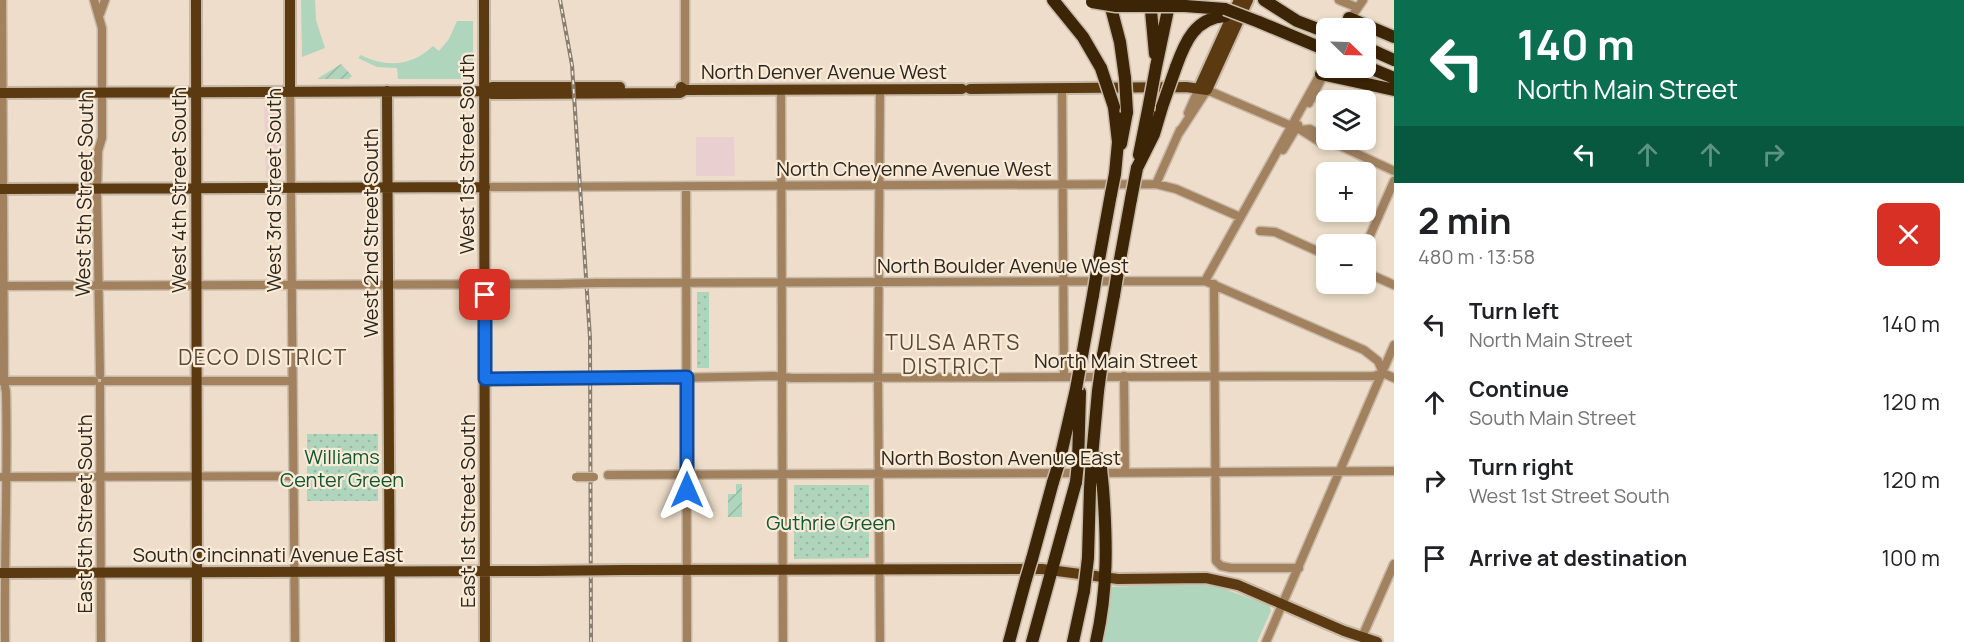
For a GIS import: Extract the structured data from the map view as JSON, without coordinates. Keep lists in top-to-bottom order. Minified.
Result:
{"streets":{"main road":["North Denver Avenue West","West 1st Street South","West 4th Street South","West 3rd Street South","West 2nd Street South","East 1st Street South","South Cincinnati Avenue East"],"street":["North Cheyenne Avenue West","West 5th Street South","North Boulder Avenue West","North Main Street","North Boston Avenue East","East 5th Street South"]},"crossings":[["North Denver Avenue West","West 1st Street South"],["North Denver Avenue West","West 4th Street South"],["North Denver Avenue West","West 3rd Street South"],["North Denver Avenue West","West 5th Street South"],["North Denver Avenue West","West 2nd Street South"],["West 1st Street South","North Cheyenne Avenue West"],["West 1st Street South","North Boulder Avenue West"],["West 1st Street South","North Main Street"],["West 1st Street South","East 1st Street South"],["West 4th Street South","North Boulder Avenue West"],["West 4th Street South","South Cincinnati Avenue East"],["West 3rd Street South","North Boulder Avenue West"],["West 3rd Street South","South Cincinnati Avenue East"],["West 5th Street South","North Boulder Avenue West"],["West 5th Street South","East 5th Street South"],["West 2nd Street South","North Boulder Avenue West"],["West 2nd Street South","South Cincinnati Avenue East"],["North Boulder Avenue West","North Main Street"],["North Main Street","East 1st Street South"],["East 1st Street South","South Cincinnati Avenue East"],["East 5th Street South","South Cincinnati Avenue East"]],"districts":["TULSA ARTS DISTRICT","DECO DISTRICT"],"parks":["Williams Center Green","Guthrie Green"],"north":"bottom right","page":{"turn":["140 m","North Main Street"],"map_buttons":["+","−"],"heading":["2 min","480 m · 13:58"],"list":[{"name":"Turn left","note":"North Main Street","value":"140 m"},{"name":"Continue","note":"South Main Street","value":"120 m"},{"name":"Turn right","note":"West 1st Street South","value":"120 m"},{"name":"Arrive at destination","value":"100 m"}]}}
